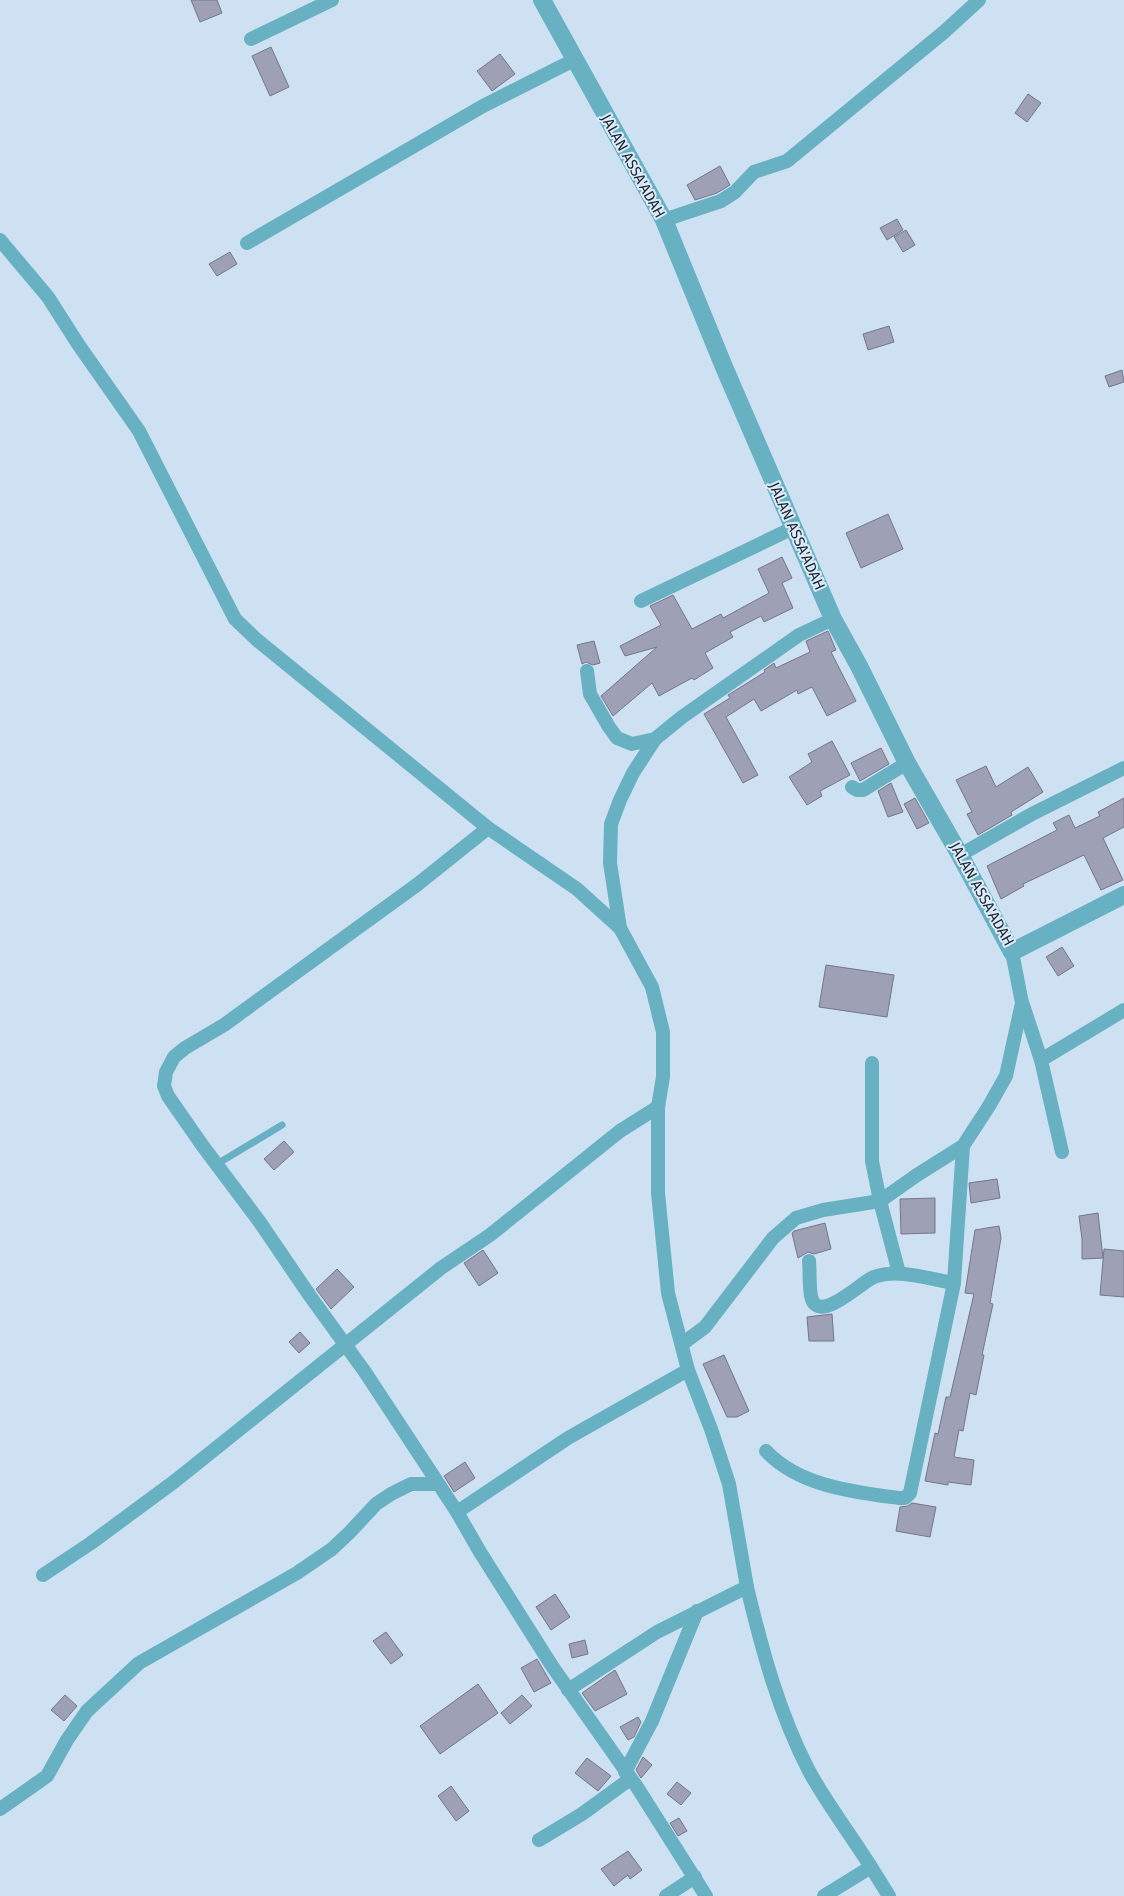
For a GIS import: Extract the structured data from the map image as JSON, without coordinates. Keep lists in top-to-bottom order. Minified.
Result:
{"streets":{"street":["JALAN ASSA'ADAH"]}}
